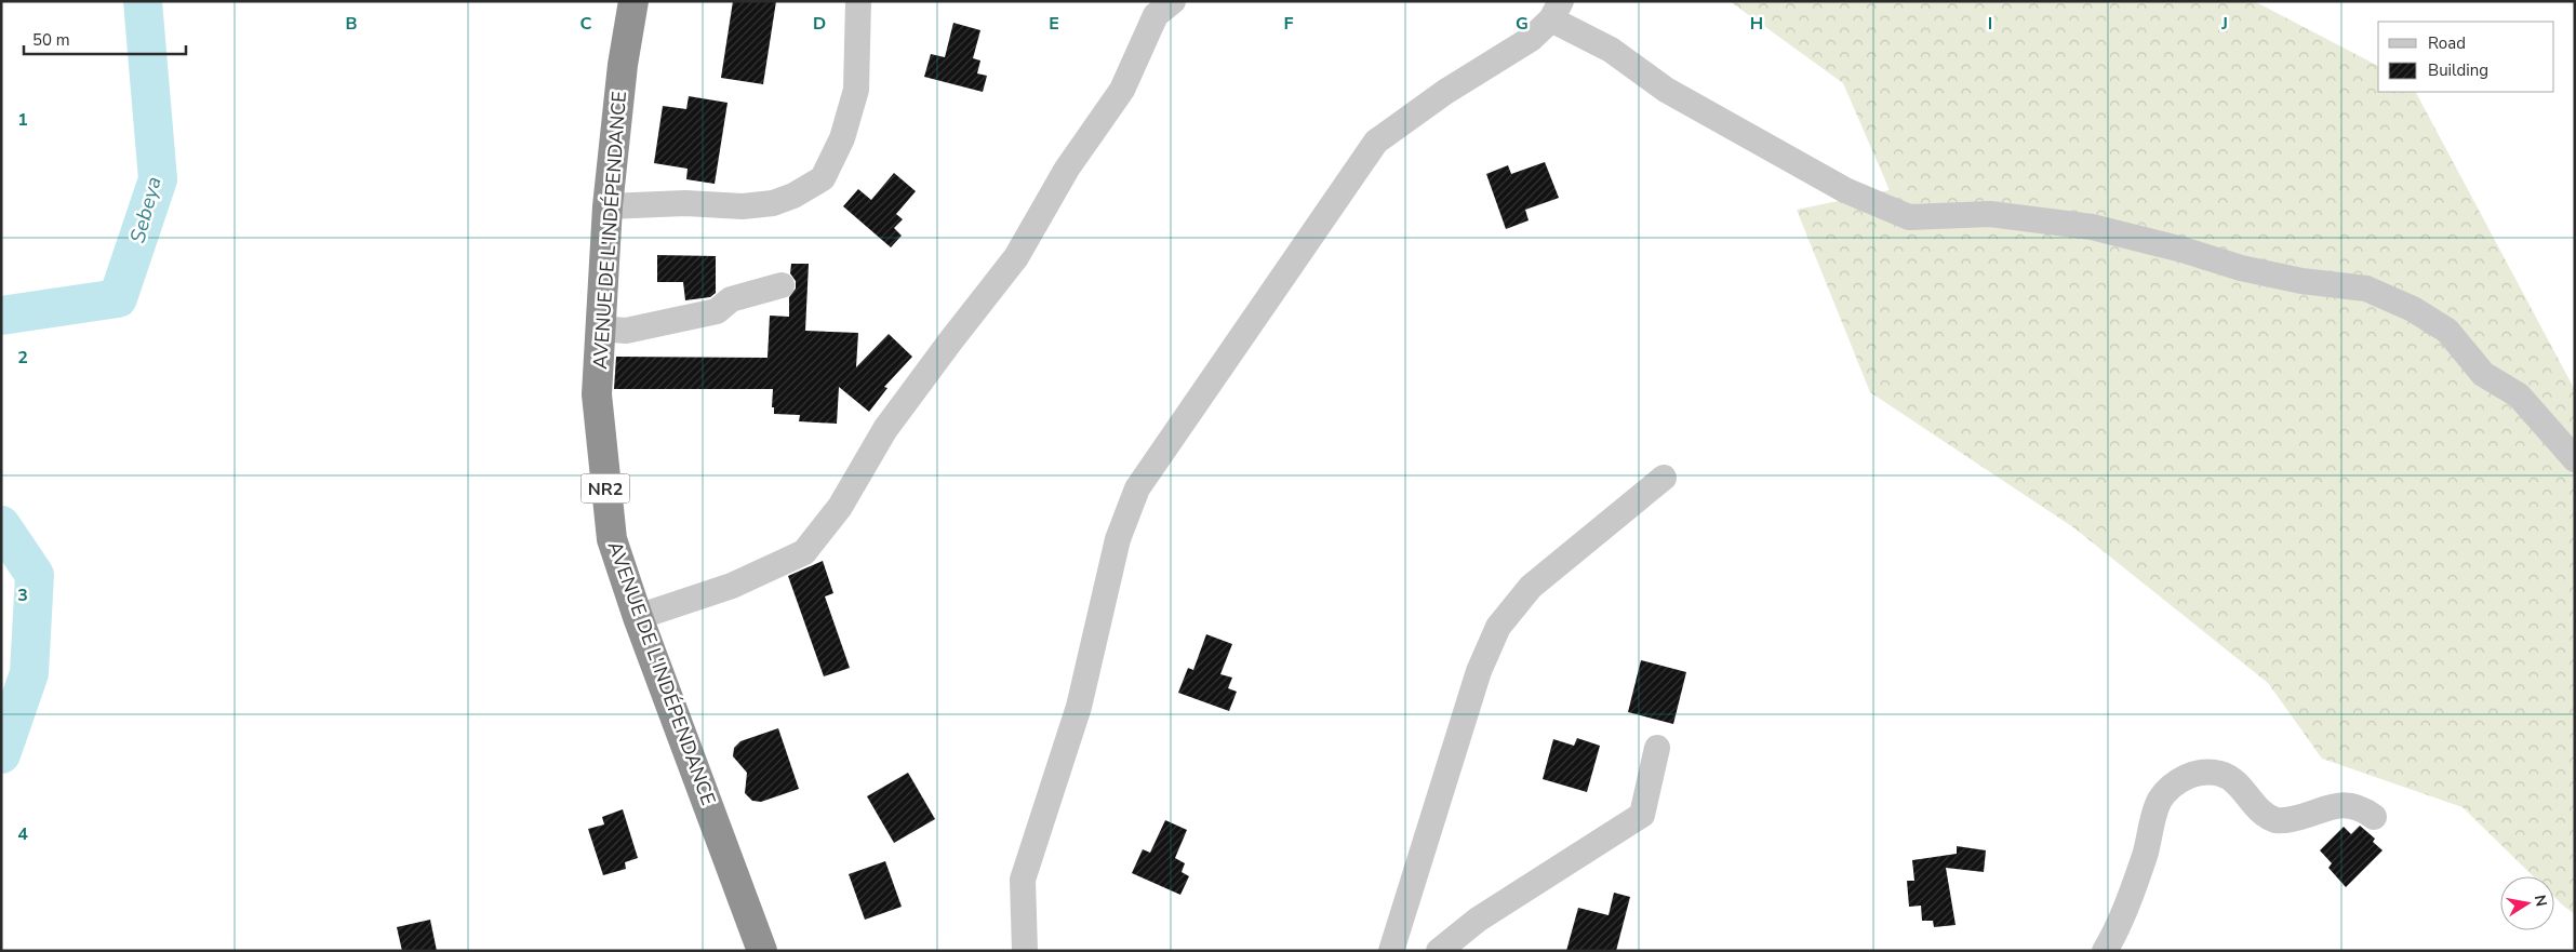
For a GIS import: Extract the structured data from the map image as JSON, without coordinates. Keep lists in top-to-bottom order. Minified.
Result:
{"streets":{"highway":["AVENUE DE L'INDÉPENDANCE","NR2"]},"water":["Sebeya"],"legend":["Road","Building"],"scale_bar":"50 m","north":"right","grid":{"columns":["B","C","D","E","F","G","H","I","J"],"rows":["1","2","3","4"]}}
